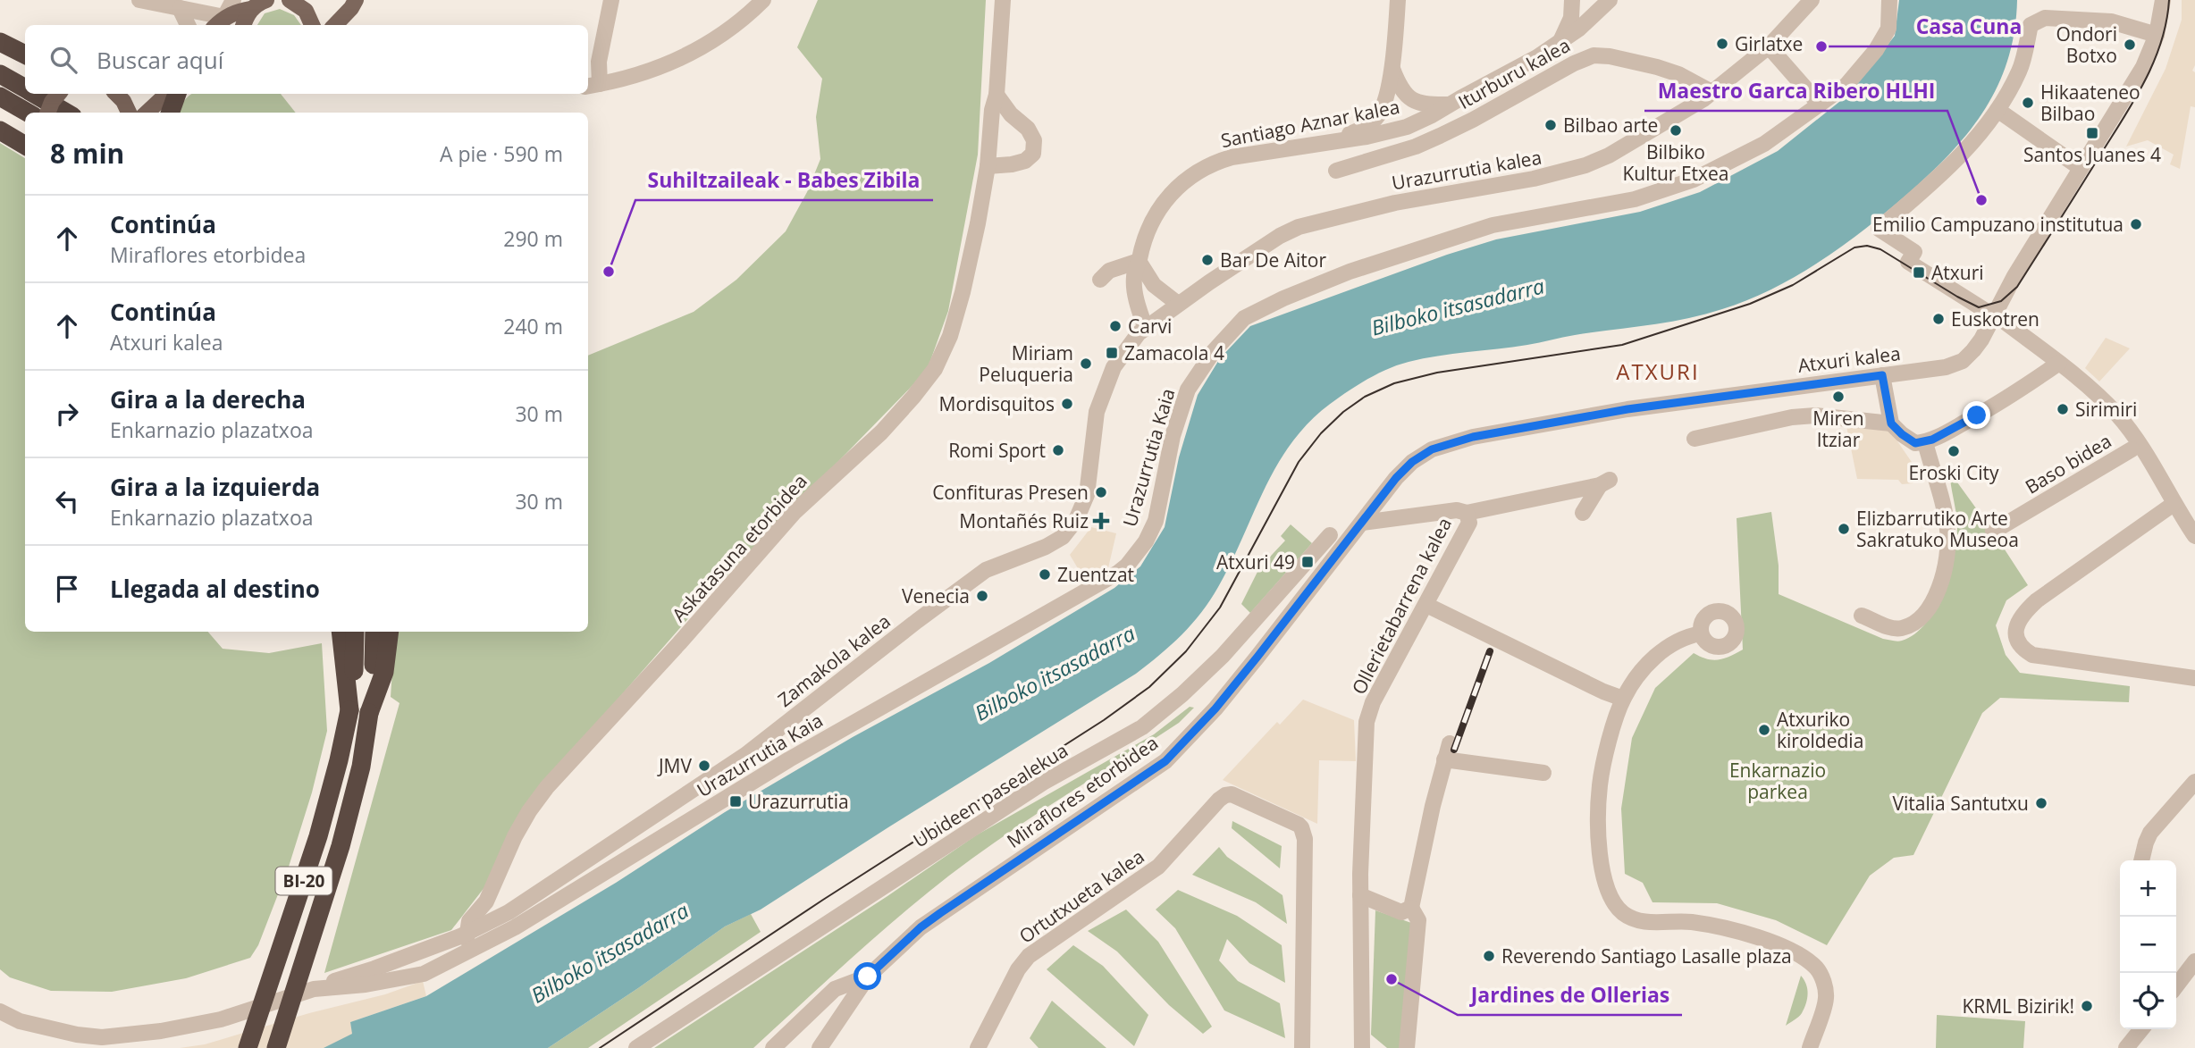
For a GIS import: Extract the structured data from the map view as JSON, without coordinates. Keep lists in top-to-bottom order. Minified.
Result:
{"streets":{"highway":["BI-20"],"street":["Iturburu kalea","Santiago Aznar kalea","Urazurrutia kalea","Atxuri kalea","Urazurrutia Kaia","Baso bidea","Askatasuna etorbidea","Ollerietabarrena kalea","Zamakola kalea","Miraflores etorbidea","Ubideen pasealekua","Ortutxueta kalea"]},"crossings":[["Iturburu kalea","Urazurrutia kalea"],["Santiago Aznar kalea","Zamakola kalea"],["Urazurrutia kalea","Zamakola kalea"],["Atxuri kalea","Baso bidea"],["Atxuri kalea","Ollerietabarrena kalea"],["Atxuri kalea","Miraflores etorbidea"],["Urazurrutia Kaia","Zamakola kalea"],["Askatasuna etorbidea","Zamakola kalea"],["Ollerietabarrena kalea","Miraflores etorbidea"]],"districts":["ATXURI"],"water":["Bilboko itsasadarra"],"parks":["Enkarnazio parkea"],"places":{"other":["Girlatxe","Ondori Botxo","Casa Cuna","Hikaateneo Bilbao","Bilbao arte","Bilbiko Kultur Etxea","Maestro Garca Ribero HLHI","Emilio Campuzano institutua","Bar De Aitor","Suhiltzaileak - Babes Zibila","Euskotren","Carvi","Miriam Peluqueria","Miren Itziar","Mordisquitos","Sirimiri","Romi Sport","Eroski City","Confituras Presen","Elizbarrutiko Arte Sakratuko Museoa","Zuentzat","Venecia","Atxuriko kiroldedia","JMV","Vitalia Santutxu","Reverendo Santiago Lasalle plaza","Jardines de Ollerias","KRML Bizirik!"],"transit":["Santos Juanes 4","Atxuri","Zamacola 4","Atxuri 49","Urazurrutia"],"health":["Montañés Ruiz"]},"page":{"search":"Buscar aquí","heading":["8 min","A pie · 590 m"],"list":[["Continúa","Miraflores etorbidea","290 m"],["Continúa","Atxuri kalea","240 m"],["Gira a la derecha","Enkarnazio plazatxoa","30 m"],["Gira a la izquierda","Enkarnazio plazatxoa","30 m"],"Llegada al destino"],"map_buttons":["+","−"]}}
